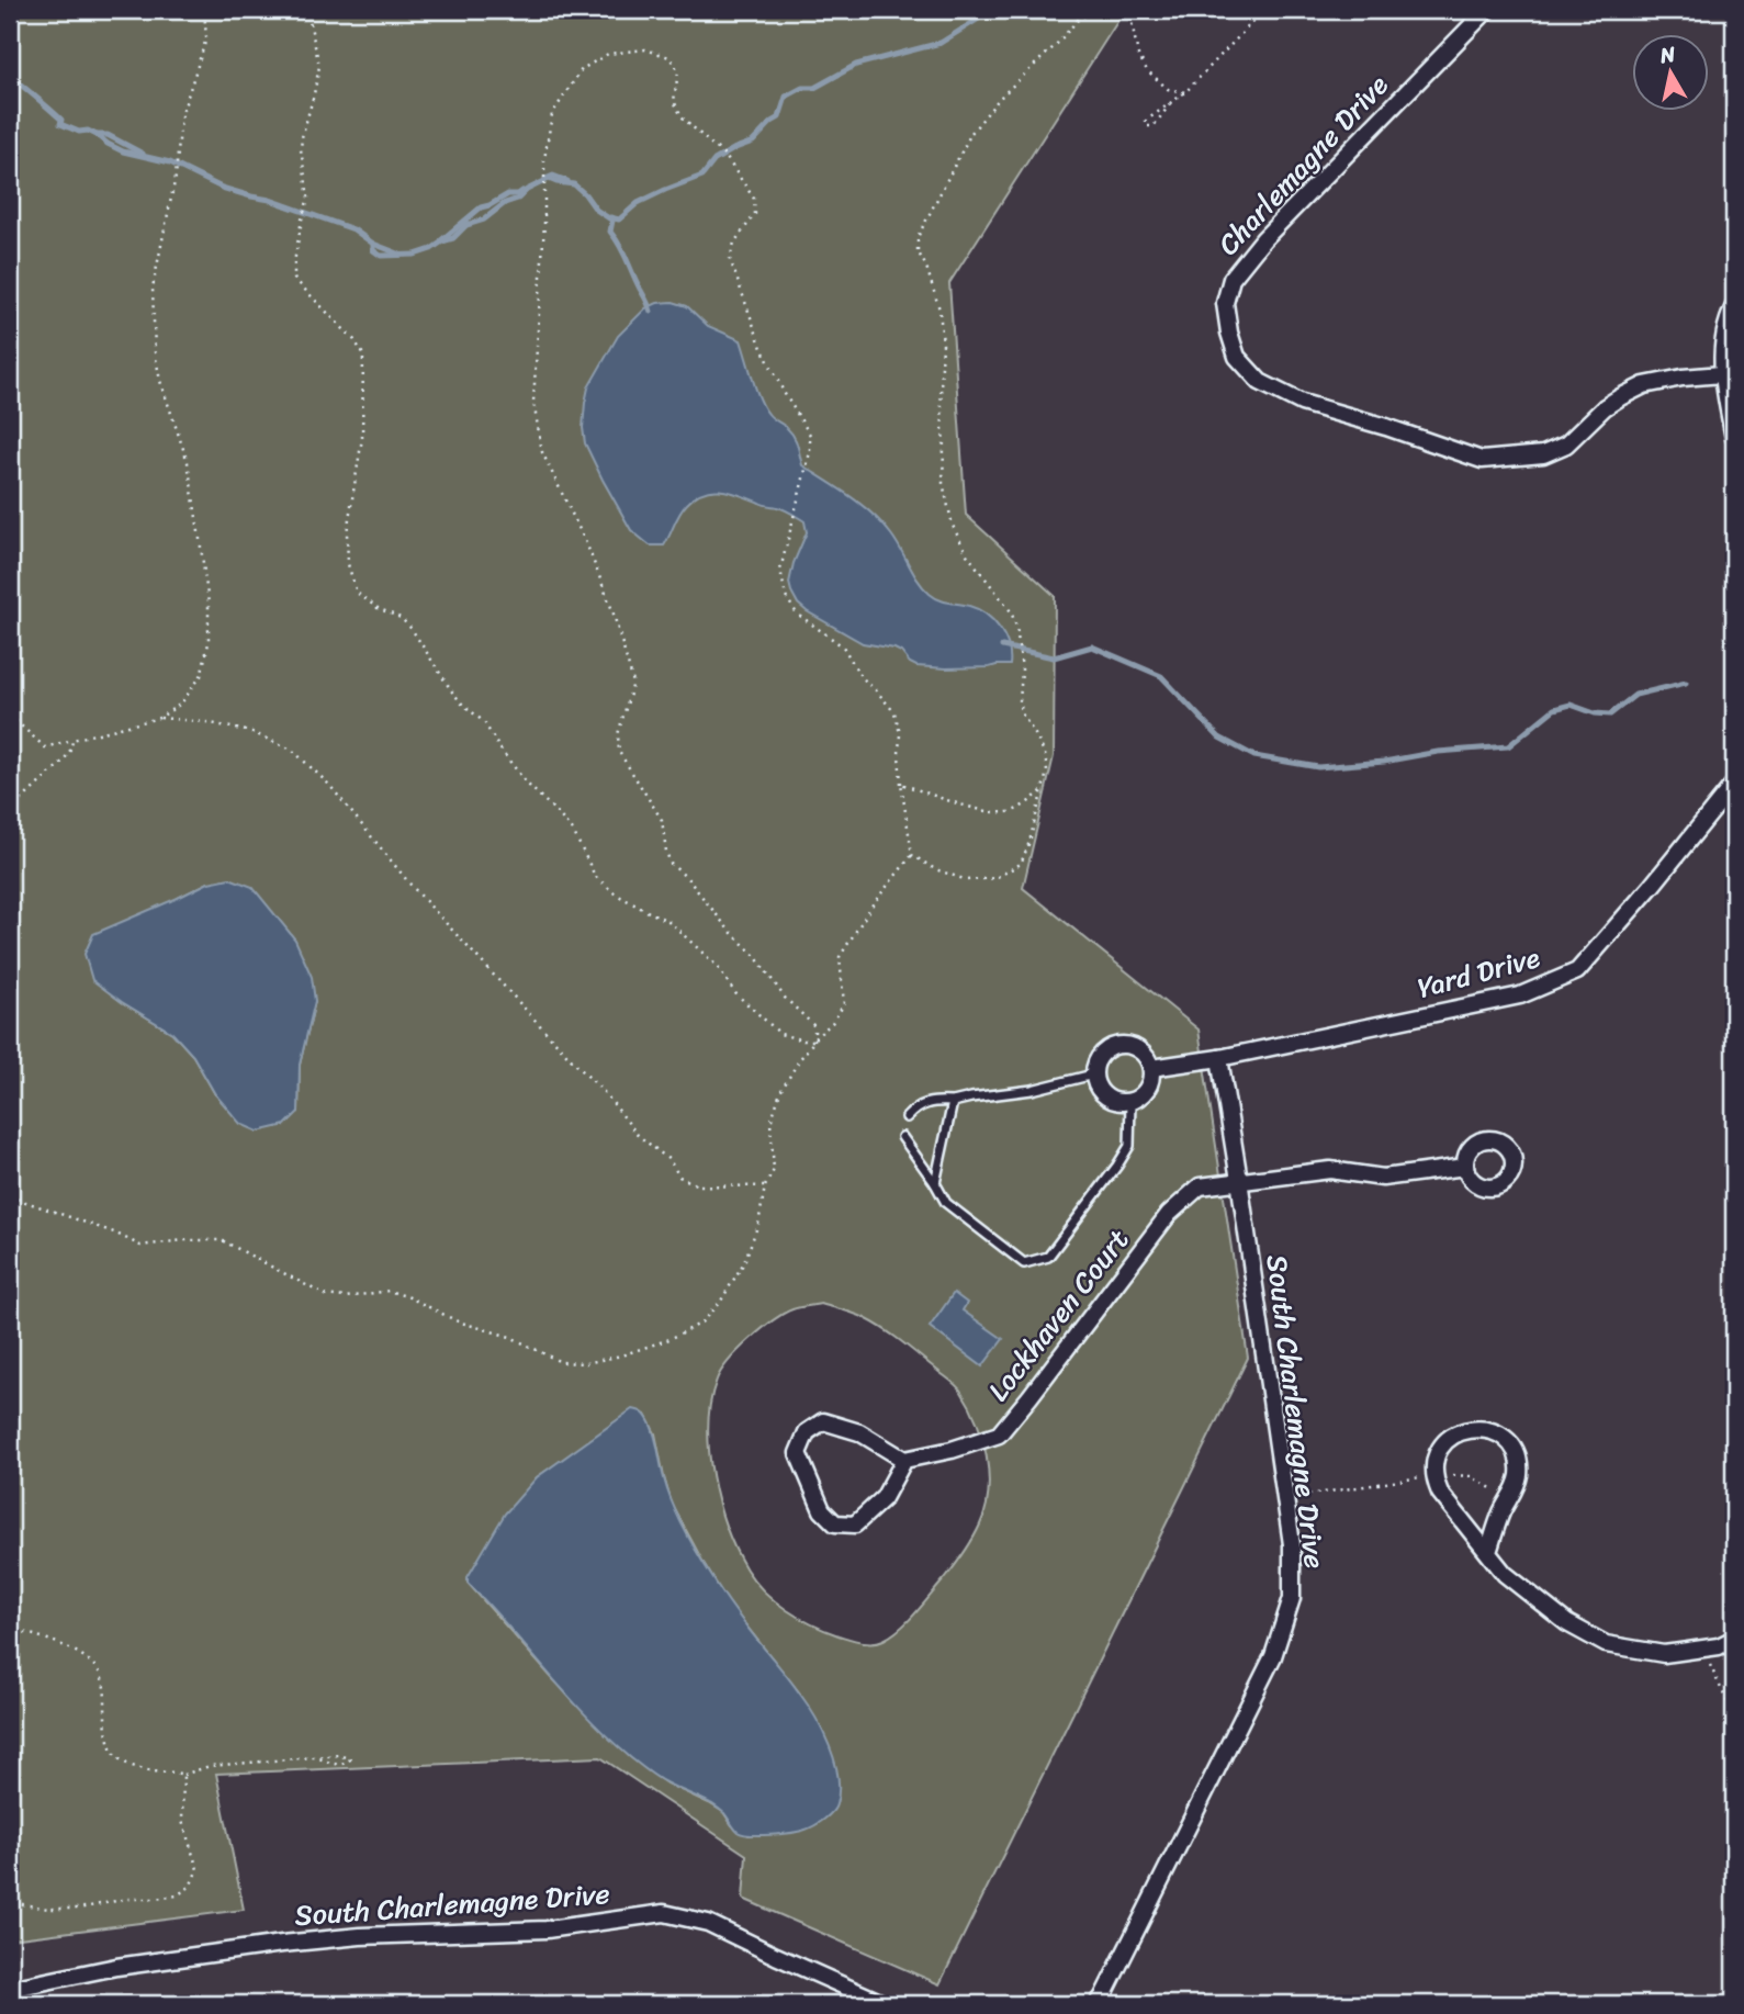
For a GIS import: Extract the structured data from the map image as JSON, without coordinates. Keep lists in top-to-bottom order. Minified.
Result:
{"streets":{"street":["Charlemagne Drive","Yard Drive","Lockhaven Court","South Charlemagne Drive"]},"crossings":[["Yard Drive","South Charlemagne Drive"],["Lockhaven Court","South Charlemagne Drive"]],"north":"top"}
